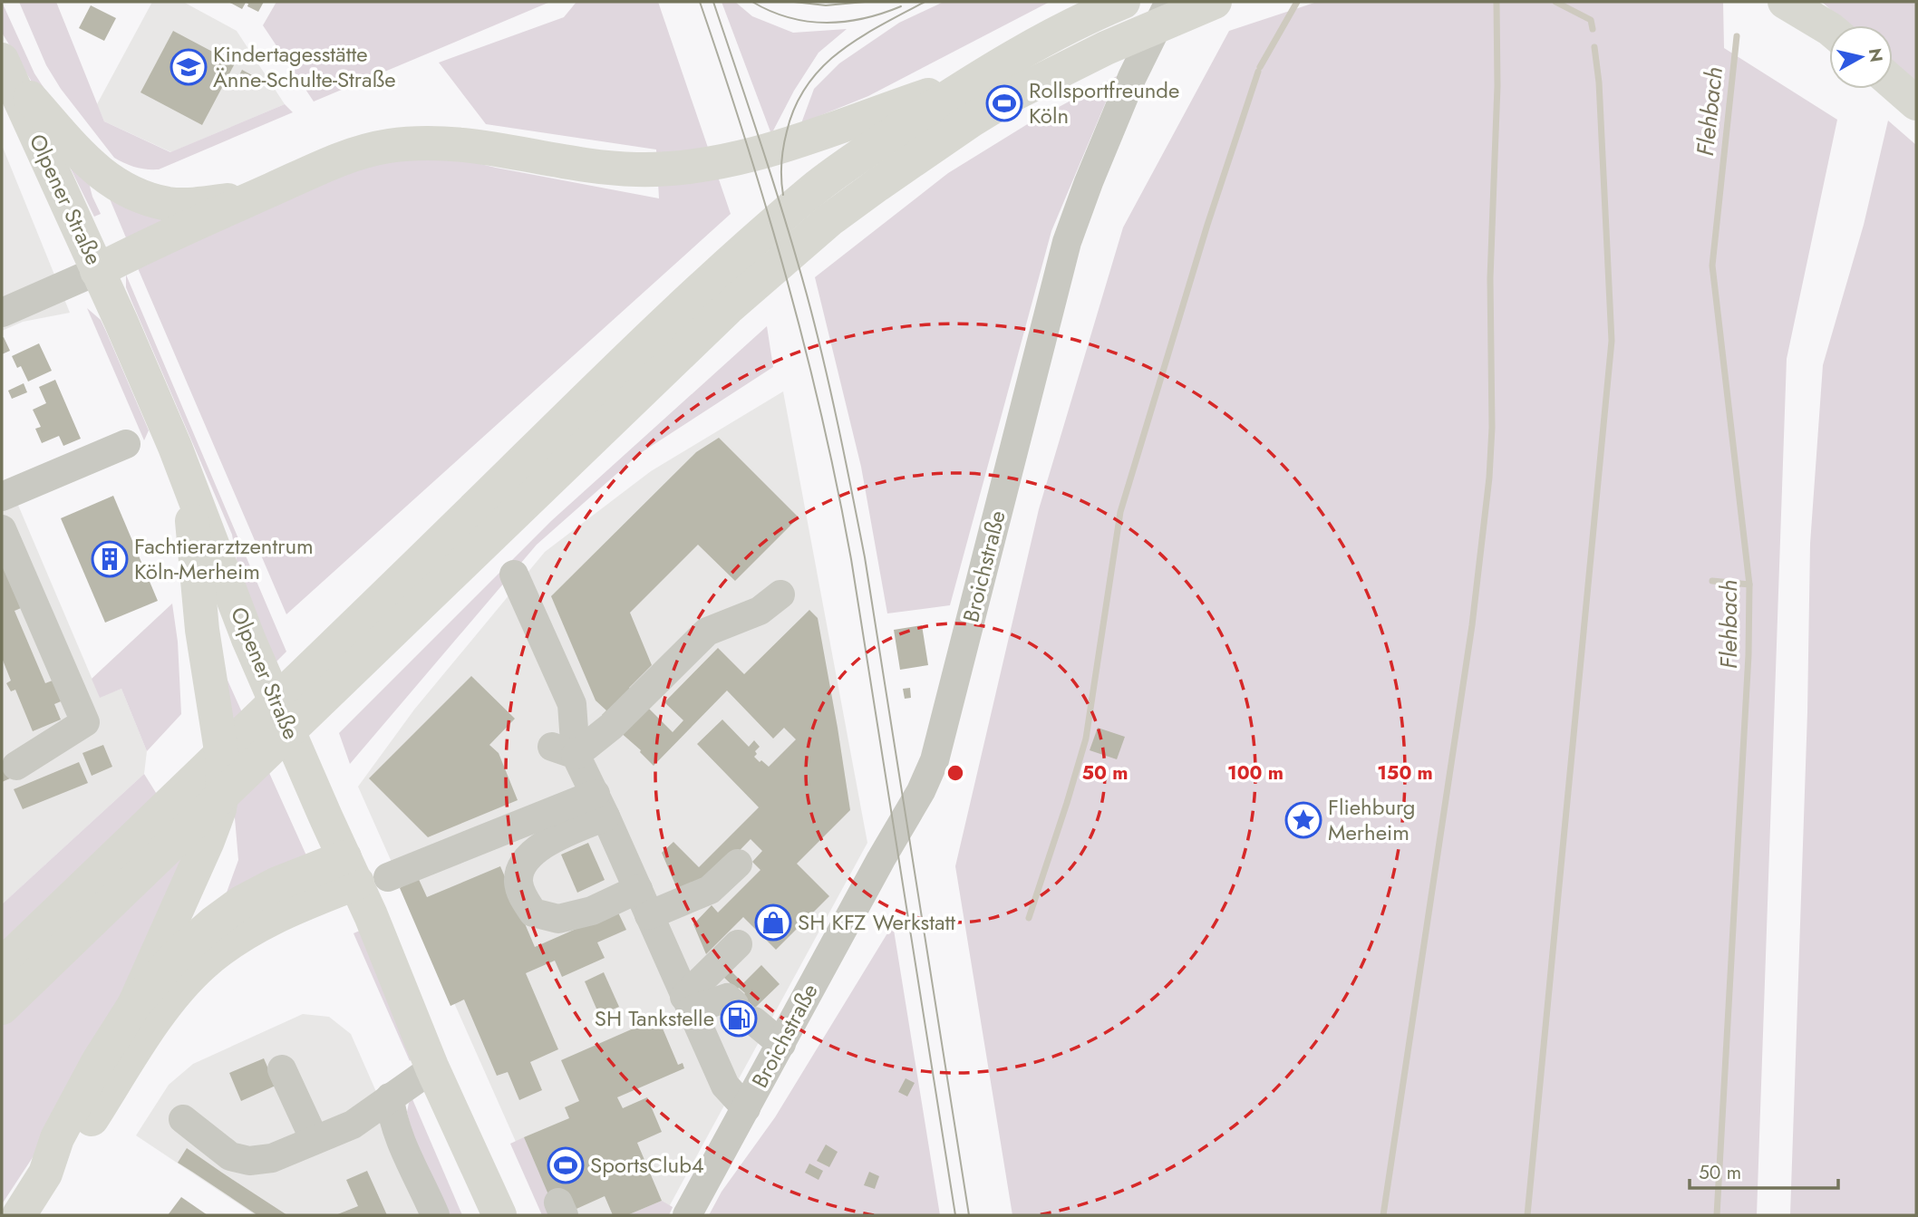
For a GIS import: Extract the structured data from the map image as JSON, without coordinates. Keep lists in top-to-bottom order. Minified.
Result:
{"streets":{"main road":["Olpener Straße"],"street":["Broichstraße"]},"water":["Flehbach"],"places":{"school or university":["Kindertagesstätte Änne-Schulte-Straße"],"sports":["Rollsportfreunde Köln","SportsClub4"],"building":["Fachtierarztzentrum Köln-Merheim"],"place":["Fliehburg Merheim"],"shop":["SH KFZ Werkstatt"],"fuel station":["SH Tankstelle"]},"scale_bar":"50 m","north":"right","rings":["50 m","100 m","150 m"]}
